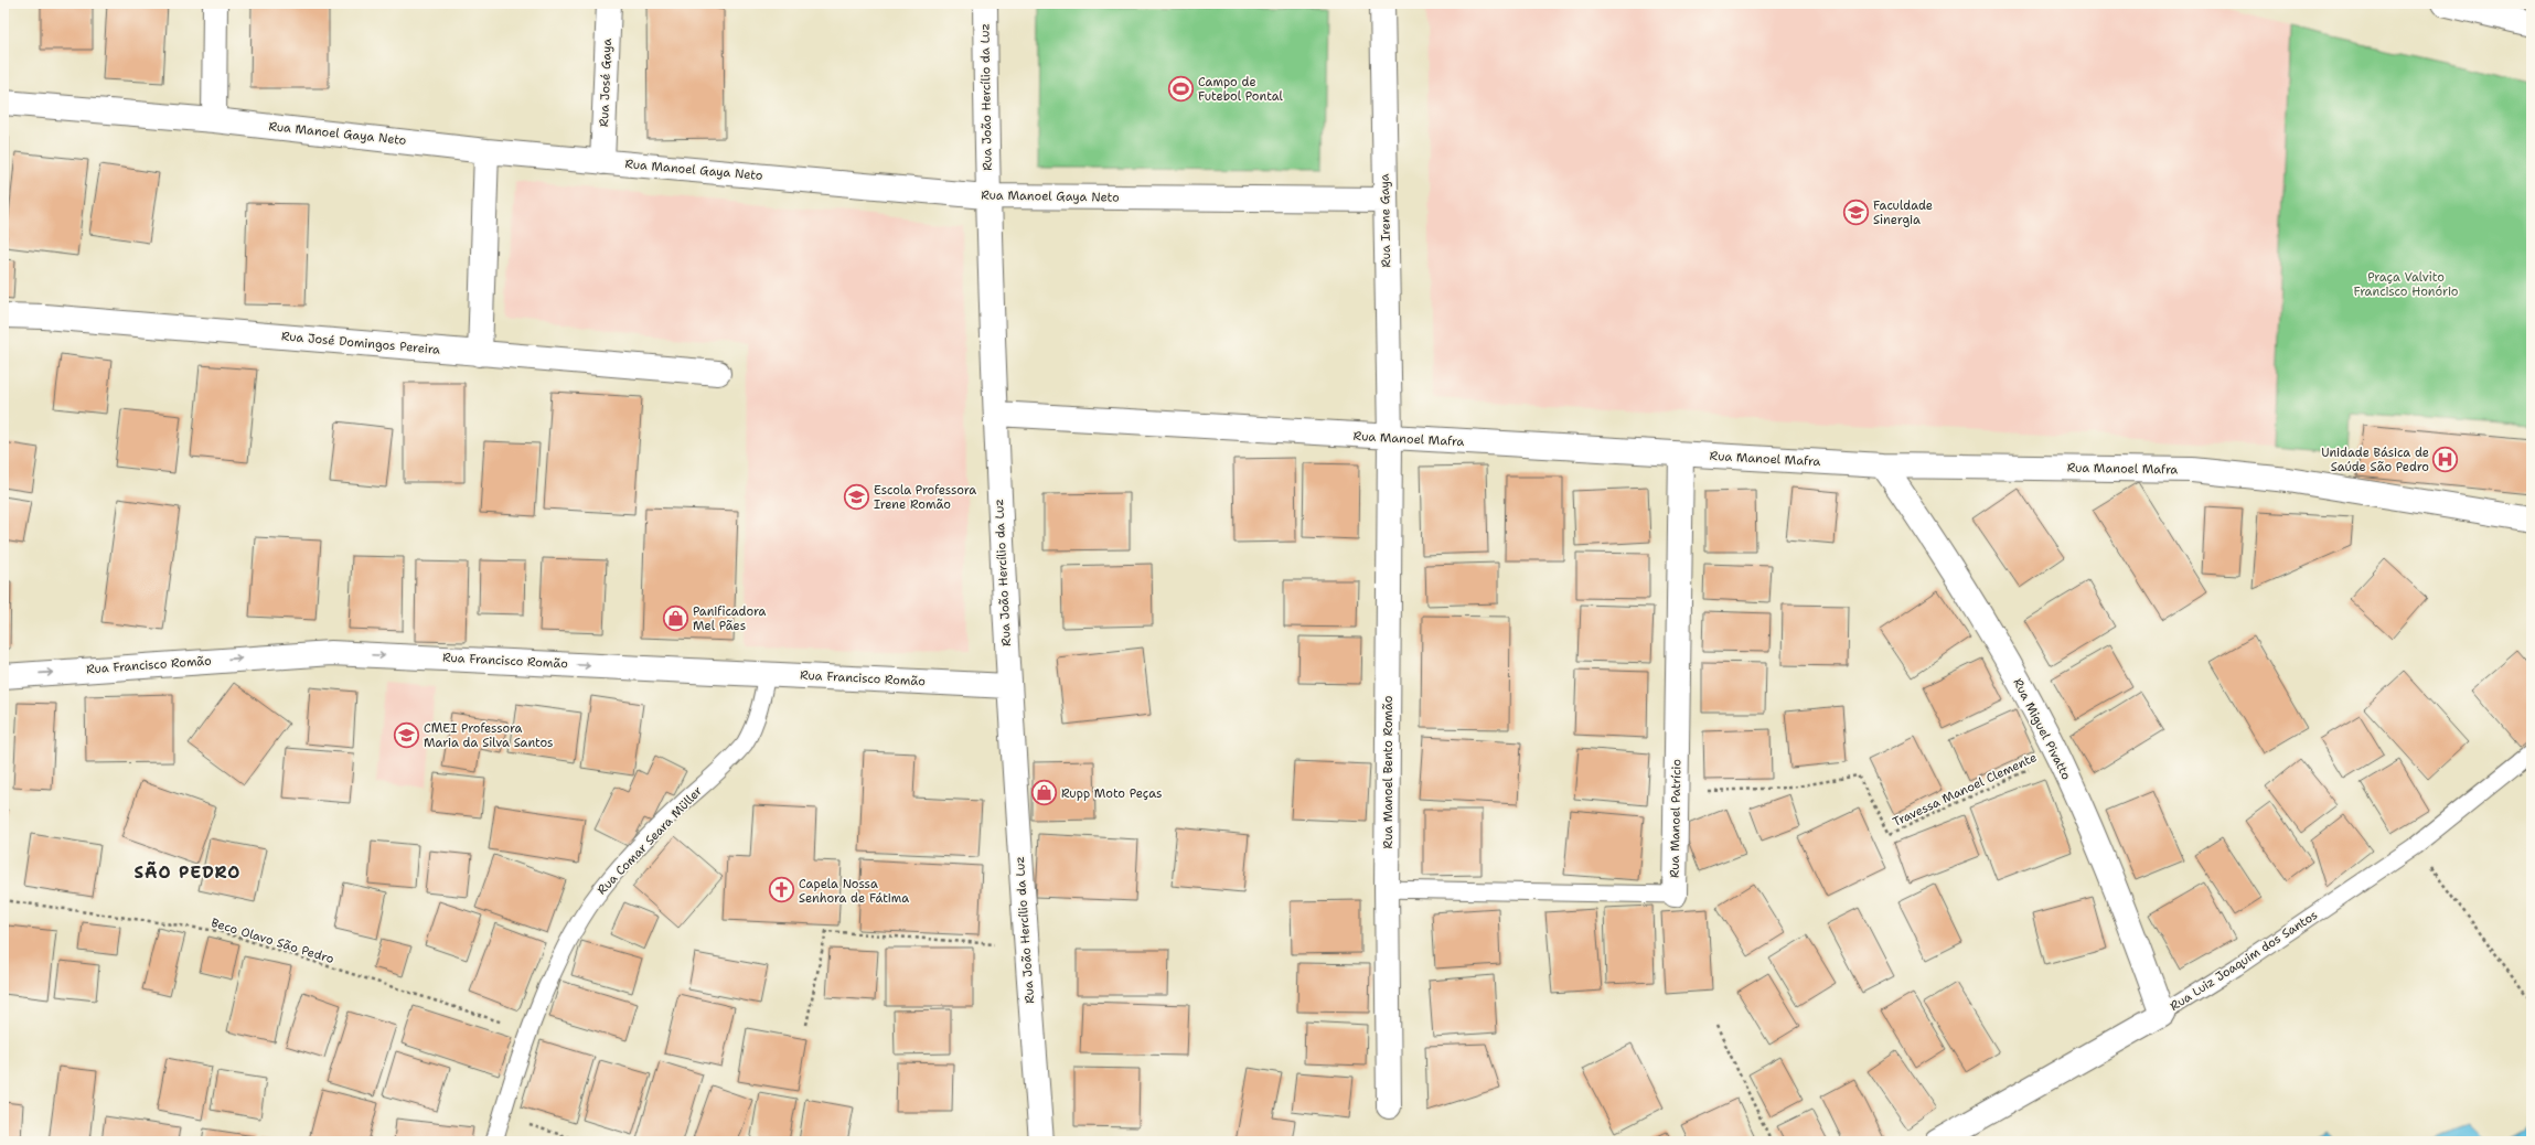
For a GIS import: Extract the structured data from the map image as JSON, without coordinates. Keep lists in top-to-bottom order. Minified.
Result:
{"streets":{"street":["Rua José Gaya","Rua João Hercílio da Luz","Rua Manoel Gaya Neto","Rua Irene Gaya","Rua José Domingos Pereira","Rua Manoel Mafra","Rua Francisco Romão","Rua Miguel Pivatto","Rua Manoel Bento Romão","Rua Manoel Patrício","Rua Luiz Joaquim dos Santos"],"lane":["Rua Comar Seara Müller"],"path":["Travessa Manoel Clemente","Beco Olavo São Pedro"]},"crossings":[["Rua José Gaya","Rua Manoel Gaya Neto"],["Rua João Hercílio da Luz","Rua Manoel Gaya Neto"],["Rua João Hercílio da Luz","Rua Manoel Mafra"],["Rua João Hercílio da Luz","Rua Francisco Romão"],["Rua Manoel Gaya Neto","Rua Irene Gaya"],["Rua Irene Gaya","Rua Manoel Mafra"],["Rua Irene Gaya","Rua Manoel Bento Romão"],["Rua Manoel Mafra","Rua Miguel Pivatto"],["Rua Manoel Mafra","Rua Manoel Bento Romão"],["Rua Manoel Mafra","Rua Manoel Patrício"],["Rua Francisco Romão","Rua Comar Seara Müller"],["Rua Miguel Pivatto","Travessa Manoel Clemente"],["Rua Miguel Pivatto","Rua Luiz Joaquim dos Santos"],["Rua Manoel Bento Romão","Rua Manoel Patrício"],["Travessa Manoel Clemente","Rua Manoel Patrício"],["Rua Comar Seara Müller","Beco Olavo São Pedro"]],"one_way":["Rua Francisco Romão"],"districts":["SÃO PEDRO"],"parks":["Praça Valvito Francisco Honório"],"places":{"sports":["Campo de Futebol Pontal"],"school or university":["Faculdade Sinergia","Escola Professora Irene Romão","CMEI Professora Maria da Silva Santos"],"hospital":["Unidade Básica de Saúde São Pedro"],"shop":["Panificadora Mel Pães","Rupp Moto Peças"],"church":["Capela Nossa Senhora de Fátima"]}}
